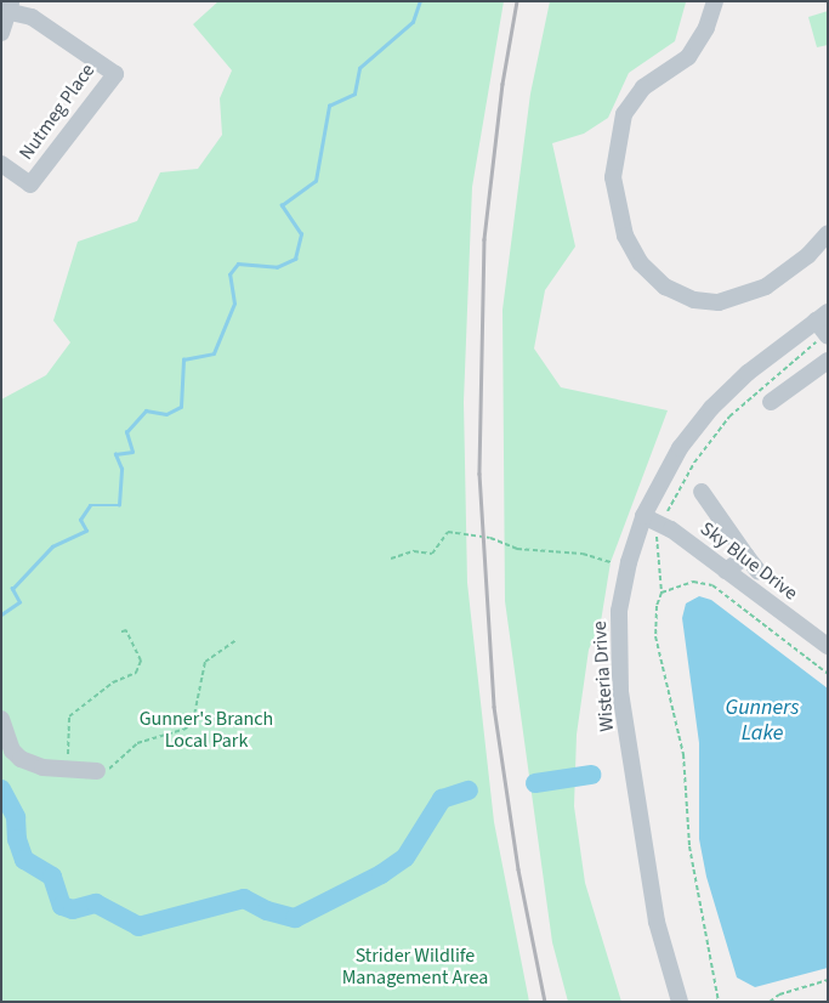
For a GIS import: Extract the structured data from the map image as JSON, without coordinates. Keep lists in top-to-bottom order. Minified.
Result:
{"streets":{"street":["Nutmeg Place","Sky Blue Drive","Wisteria Drive"]},"crossings":[["Sky Blue Drive","Wisteria Drive"]],"water":["Gunners Lake"],"parks":["Gunner's Branch Local Park","Strider Wildlife Management Area"]}
